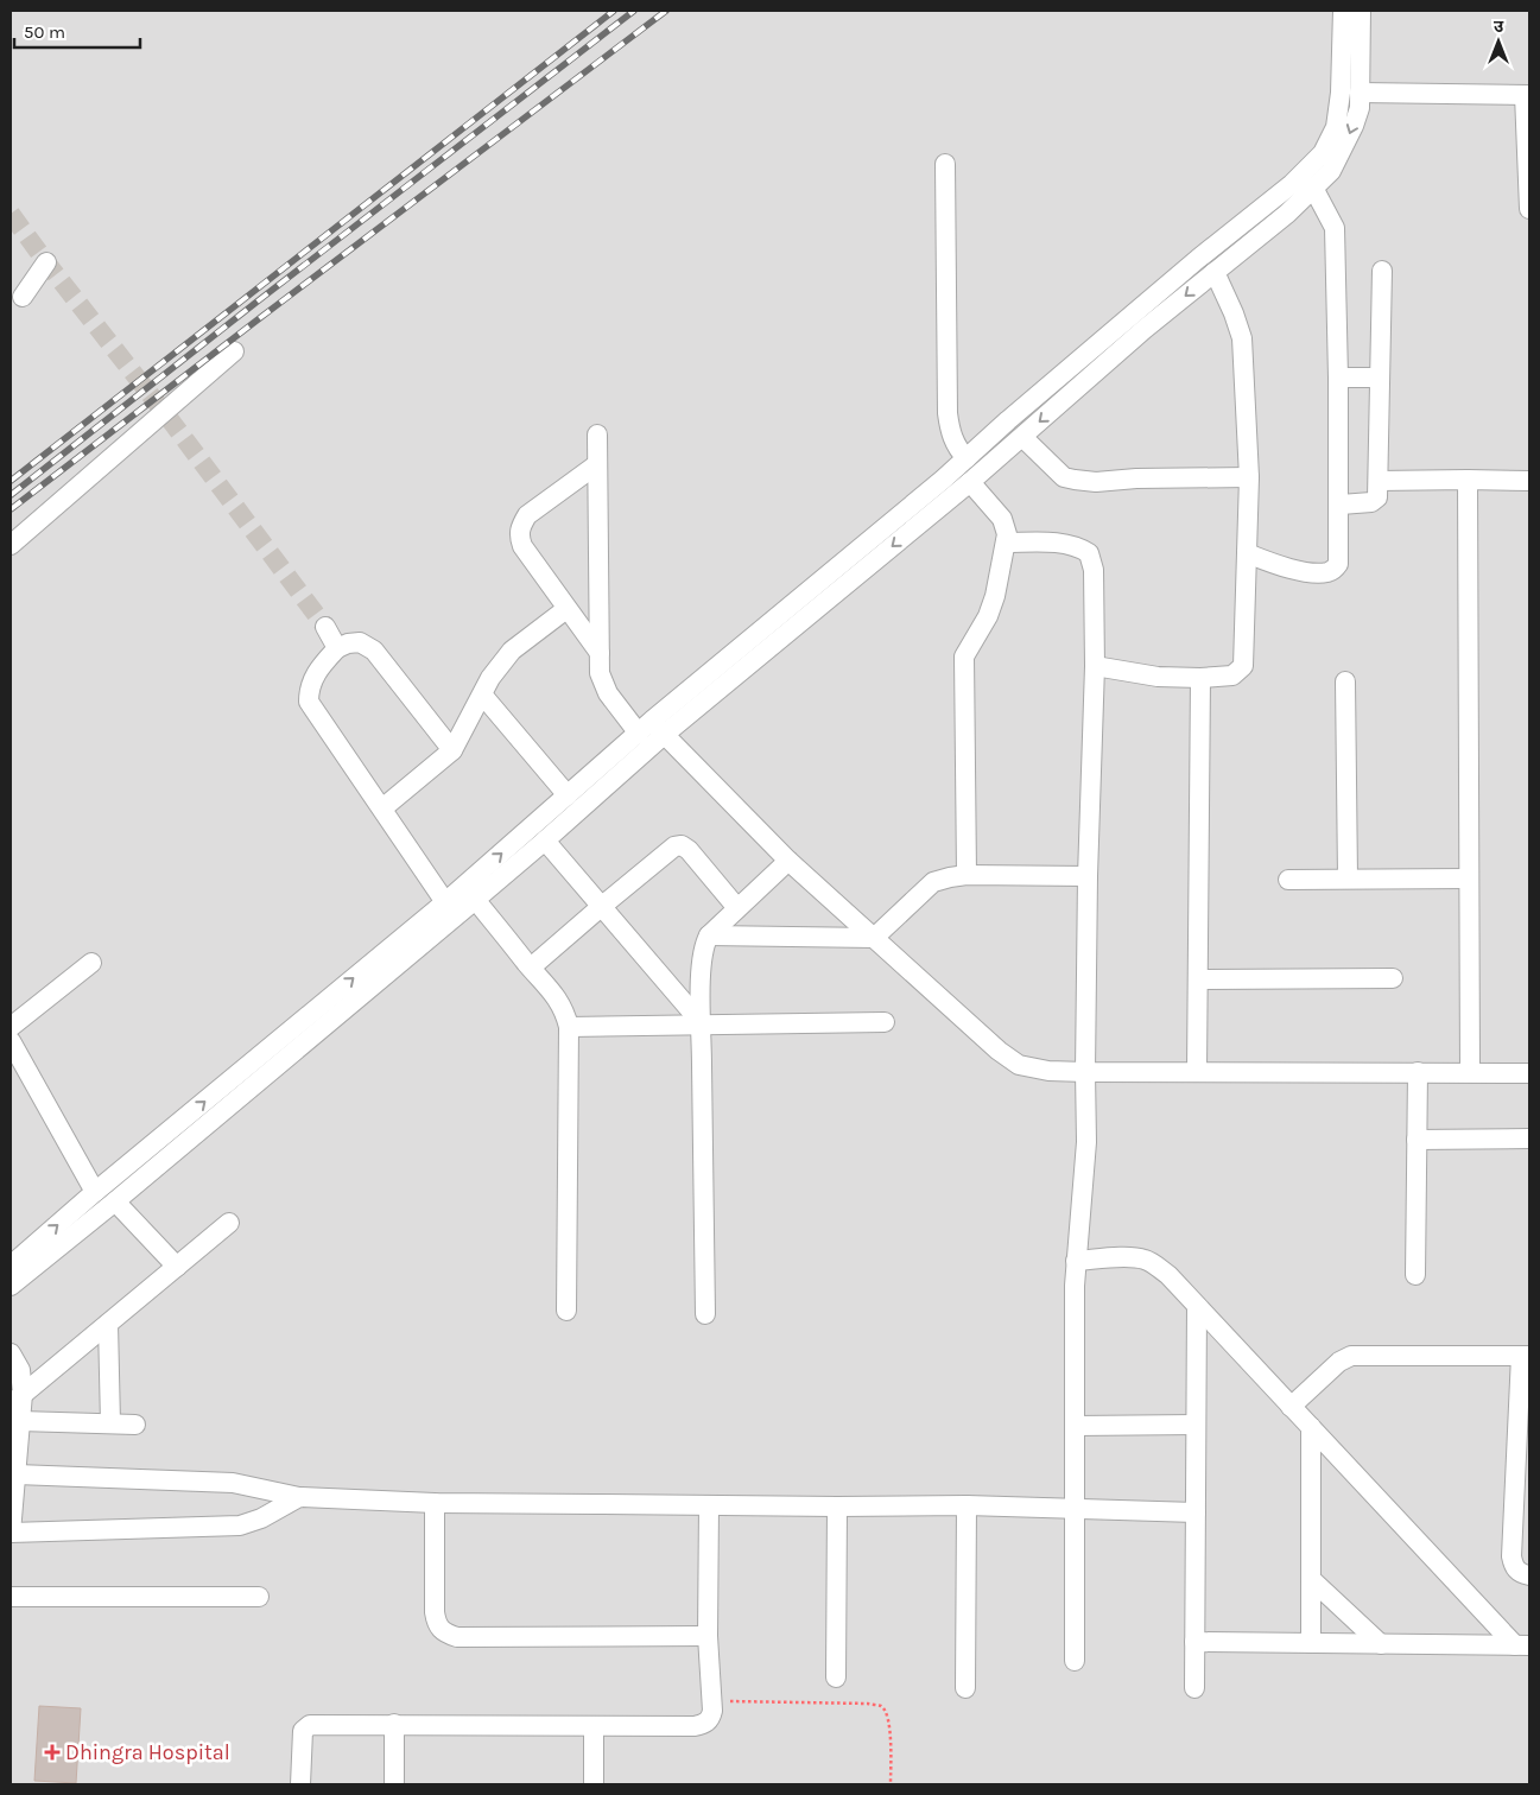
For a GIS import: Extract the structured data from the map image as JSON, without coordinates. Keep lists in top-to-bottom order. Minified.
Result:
{"places":{"health":["Dhingra Hospital"]},"scale_bar":"50 m","north":"top"}
